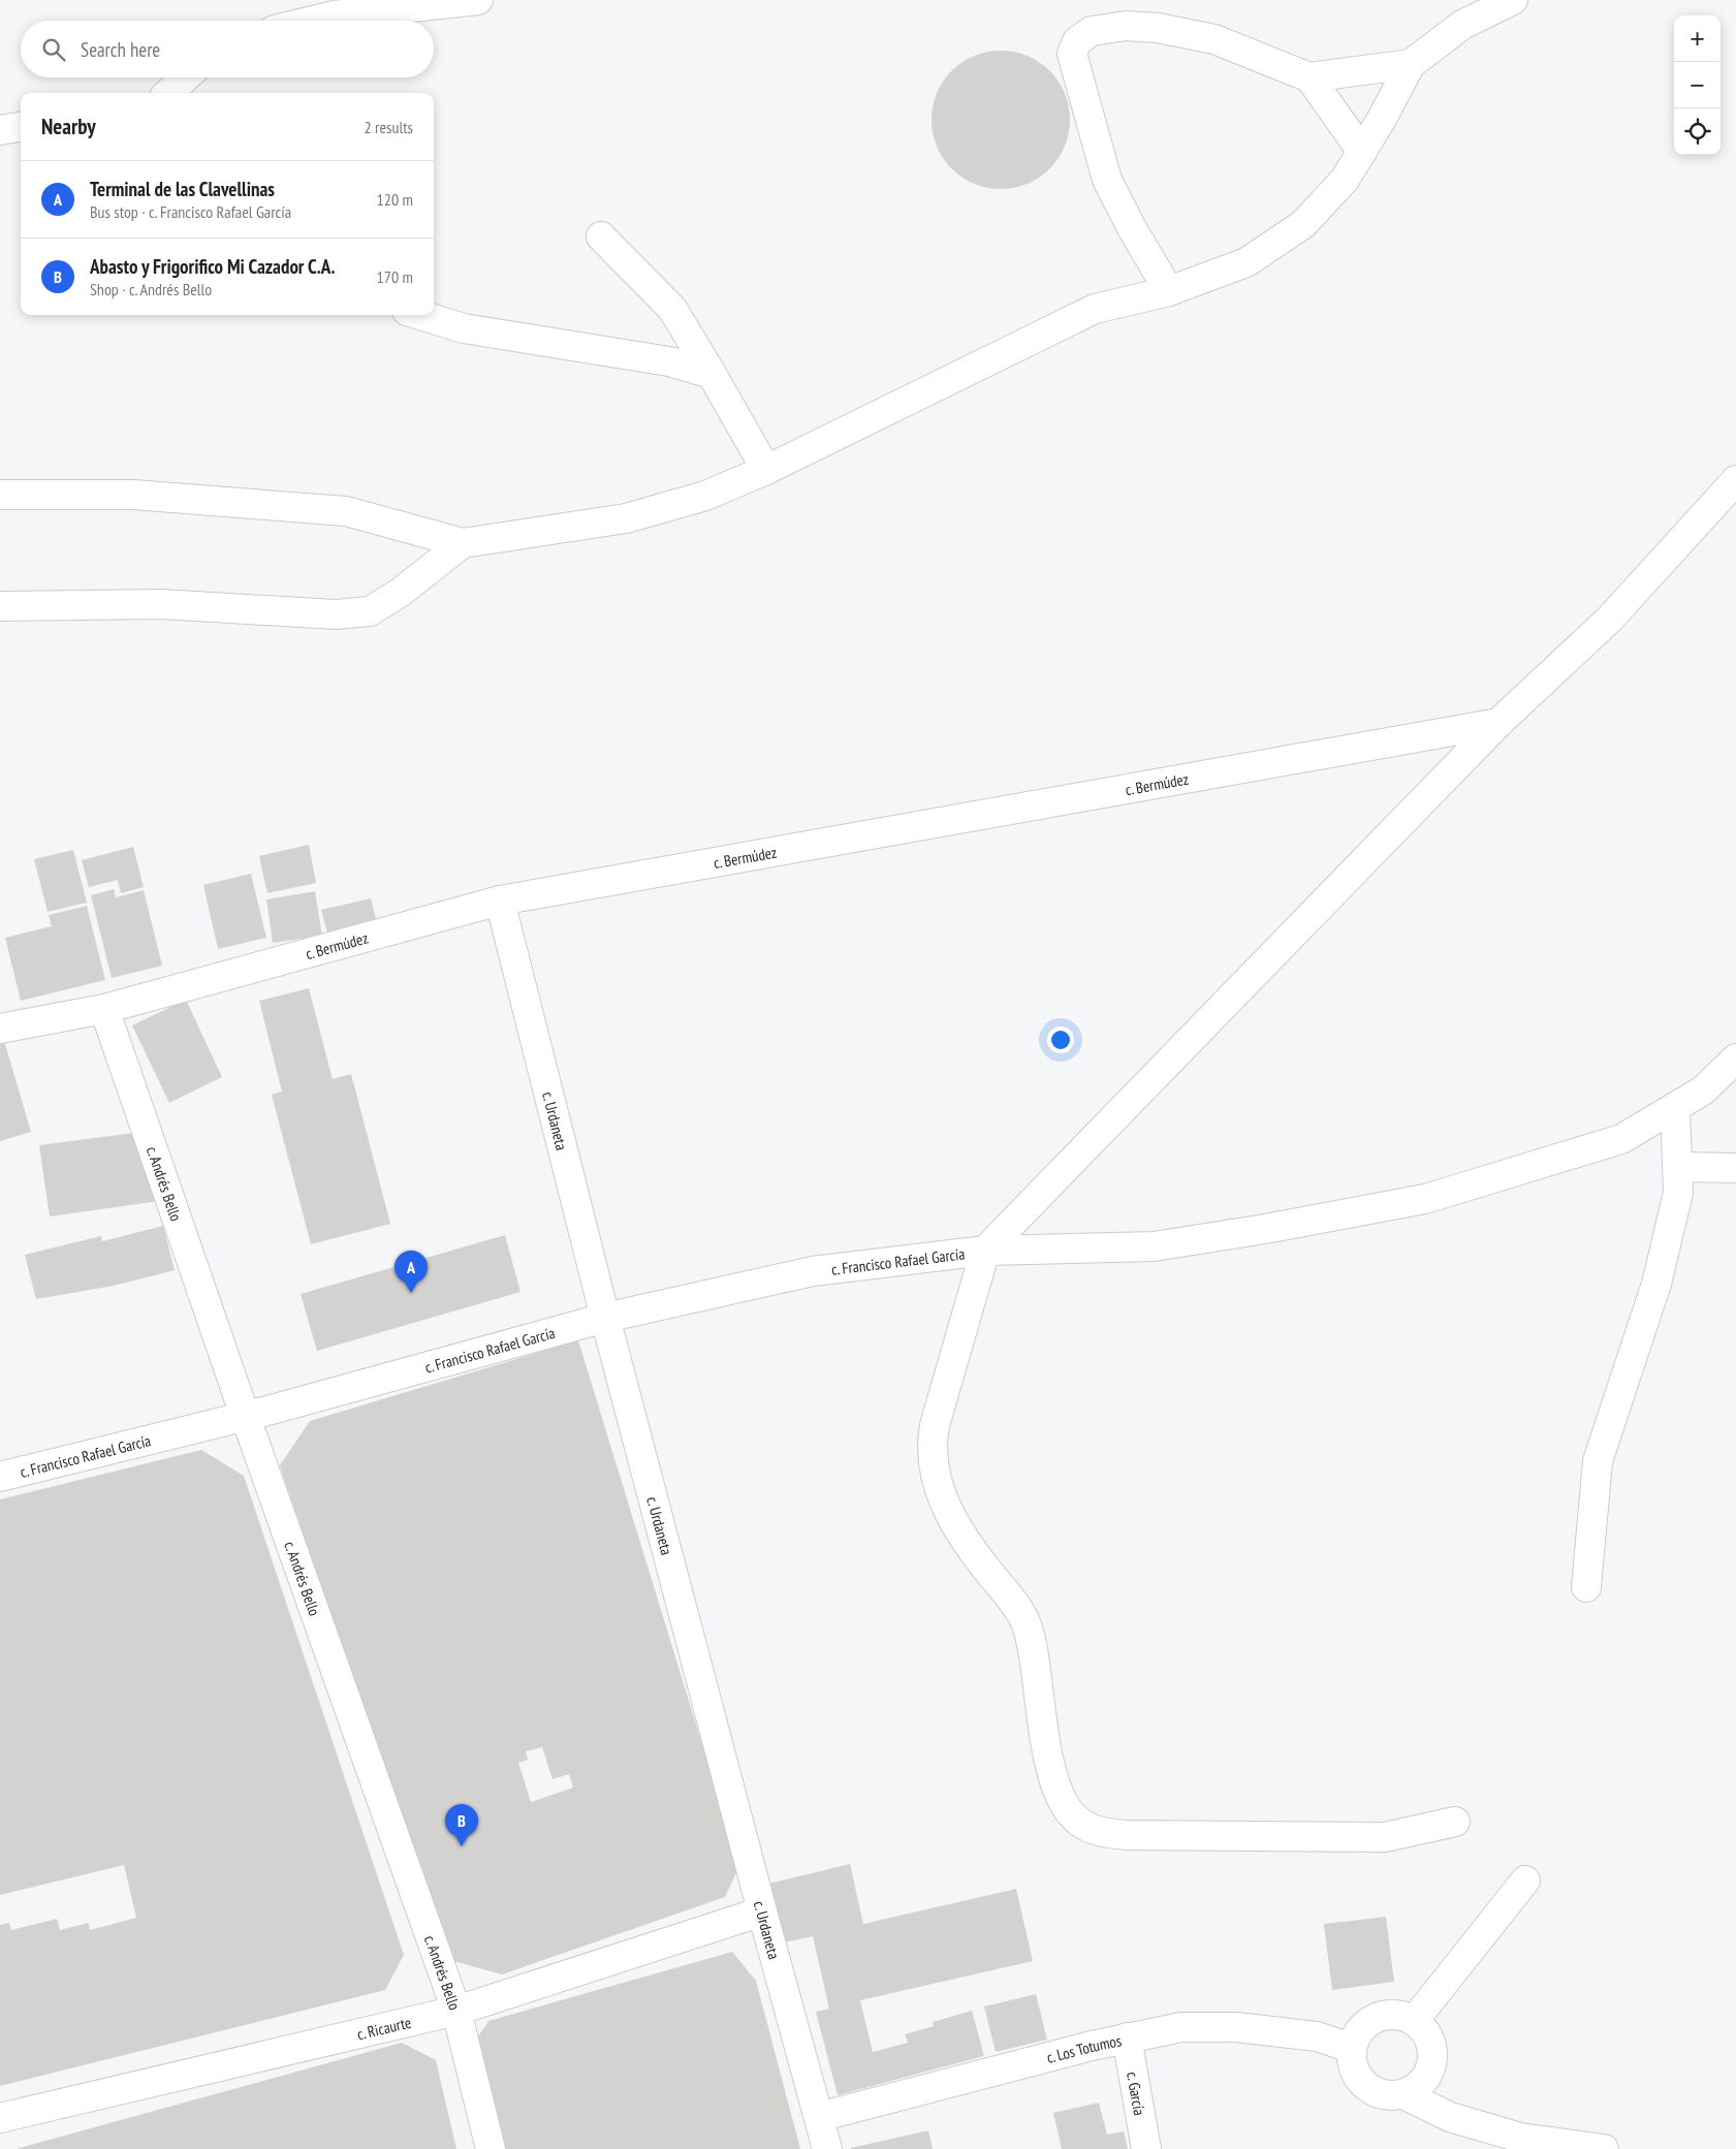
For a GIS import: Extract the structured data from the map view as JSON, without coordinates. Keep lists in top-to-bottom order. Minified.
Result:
{"streets":{"street":["c. Bermúdez","c. Urdaneta","c. Andrés Bello","c. Francisco Rafael García","c. Ricaurte","c. Los Totumos","c. García"]},"crossings":[["c. Bermúdez","c. Urdaneta"],["c. Bermúdez","c. Andrés Bello"],["c. Urdaneta","c. Francisco Rafael García"],["c. Urdaneta","c. Ricaurte"],["c. Urdaneta","c. Los Totumos"],["c. Andrés Bello","c. Francisco Rafael García"],["c. Andrés Bello","c. Ricaurte"],["c. Los Totumos","c. García"]],"page":{"map_buttons":["+","−"],"search":"Search here","heading":["Nearby","2 results"],"list":[{"mark":"A","name":"Terminal de las Clavellinas","note":"Bus stop · c. Francisco Rafael García","value":"120 m"},{"mark":"B","name":"Abasto y Frigorifico Mi Cazador C.A.","note":"Shop · c. Andrés Bello","value":"170 m"}],"pins":["A","B"]}}
